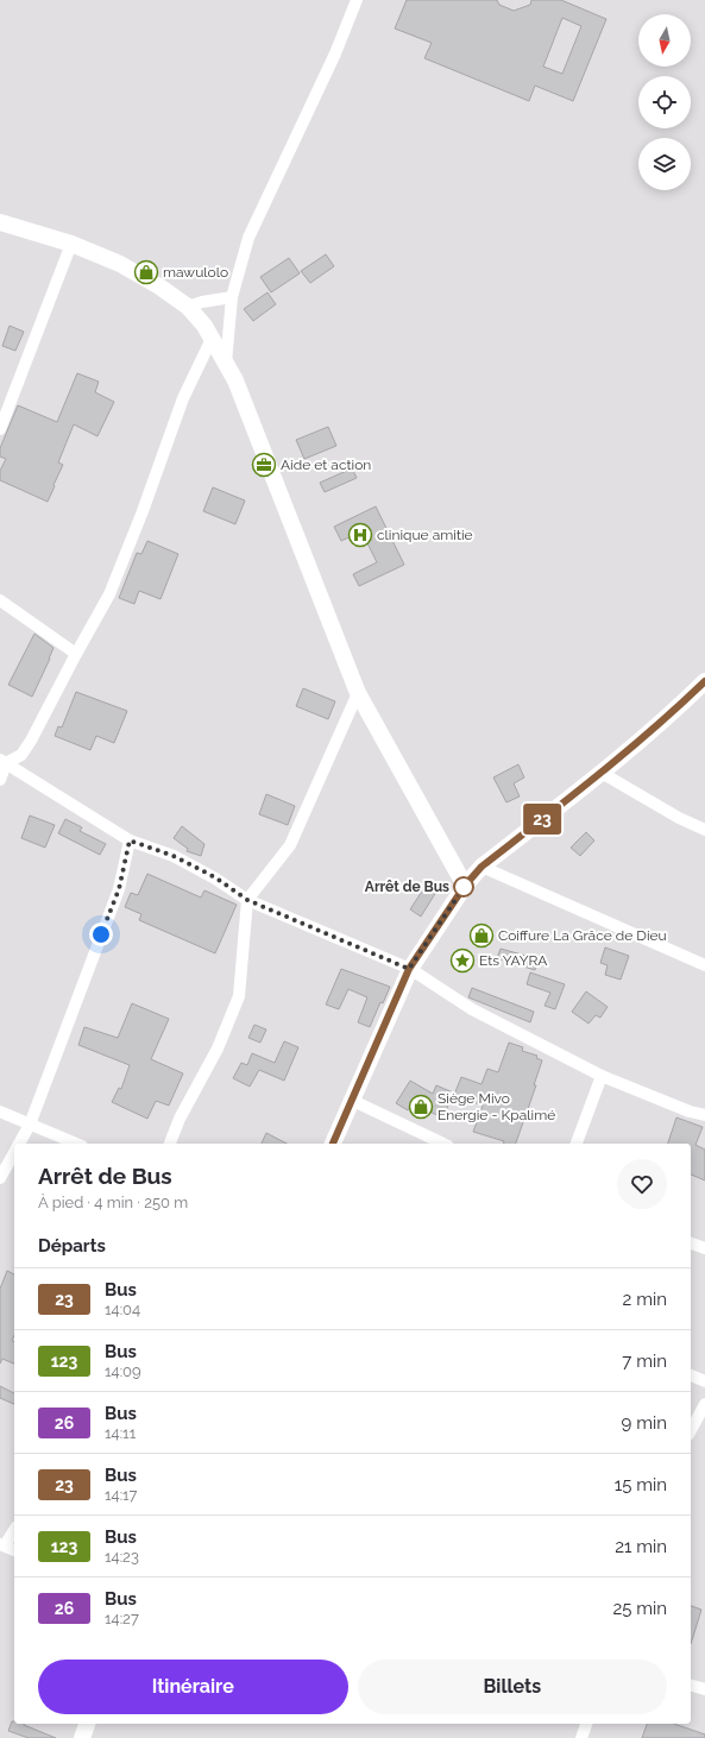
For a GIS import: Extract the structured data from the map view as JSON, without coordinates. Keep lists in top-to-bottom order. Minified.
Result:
{"places":{"shop":["mawulolo","Coiffure La Grâce de Dieu","Siège Mivo Energie - Kpalimé"],"office":["Aide et action"],"hospital":["clinique amitie"],"other":["Arrêt de Bus"],"place":["Ets YAYRA"]},"lines":["bus line 23"],"north":"bottom","page":{"on_map":"23","heading":[["Arrêt de Bus","À pied · 4 min · 250 m"],"Départs"],"list":[{"mark":"23","name":"Bus","note":"14:04","value":"2 min"},{"mark":"123","name":"Bus","note":"14:09","value":"7 min"},{"mark":"26","name":"Bus","note":"14:11","value":"9 min"},{"mark":"23","name":"Bus","note":"14:17","value":"15 min"},{"mark":"123","name":"Bus","note":"14:23","value":"21 min"},{"mark":"26","name":"Bus","note":"14:27","value":"25 min"}],"buttons":["Itinéraire","Billets"]}}
